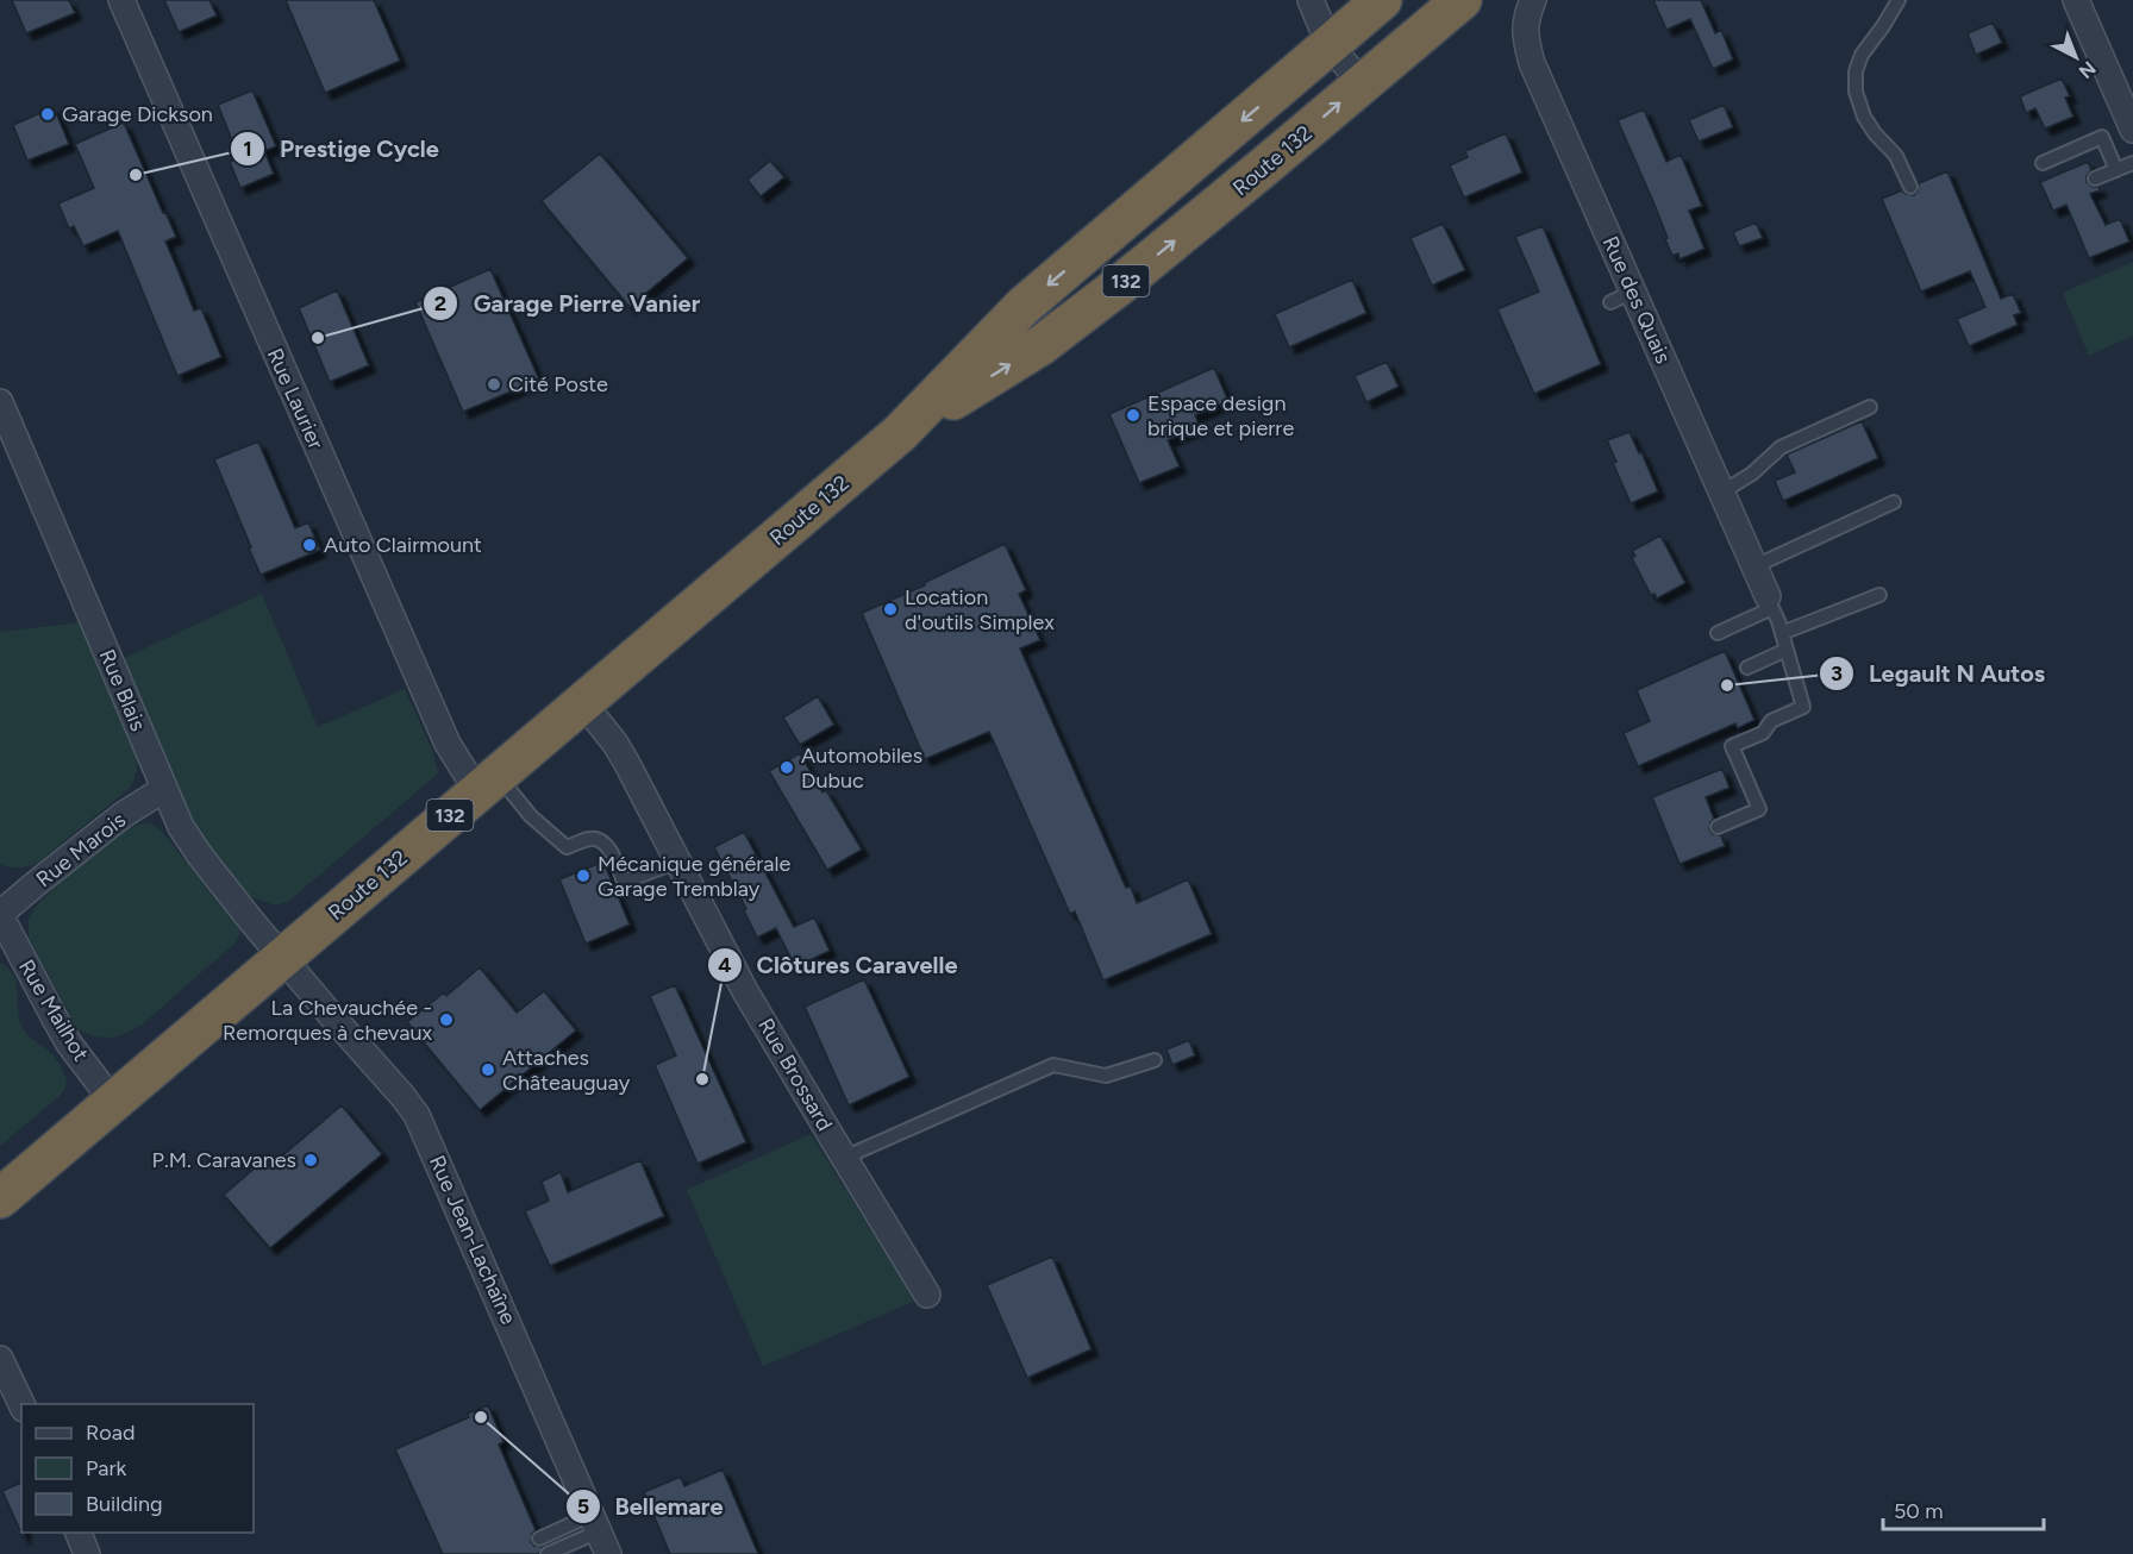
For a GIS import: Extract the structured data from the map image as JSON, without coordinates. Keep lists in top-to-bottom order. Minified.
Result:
{"streets":{"highway":["Route 132","132"],"street":["Rue des Quais","Rue Laurier","Rue Blais","Rue Marois","Rue Mailhot","Rue Brossard","Rue Jean-Lachaîne"]},"crossings":[["Route 132","Rue Laurier"],["Route 132","Rue Blais"],["Route 132","Rue Mailhot"],["Route 132","Rue Brossard"],["Route 132","Rue Jean-Lachaîne"],["Rue Blais","Rue Marois"],["Rue Blais","Rue Jean-Lachaîne"],["Rue Marois","Rue Mailhot"]],"places":["Garage Dickson","Prestige Cycle","Garage Pierre Vanier","Cité Poste","Espace design brique et pierre","Auto Clairmount","Location d'outils Simplex","Legault N Autos","Automobiles Dubuc","Mécanique générale Garage Tremblay","La Chevauchée - Remorques à chevaux","Attaches Châteauguay","Clôtures Caravelle","P.M. Caravanes","Bellemare"],"legend":["Road","Park","Building"],"scale_bar":"50 m","north":"bottom right"}
